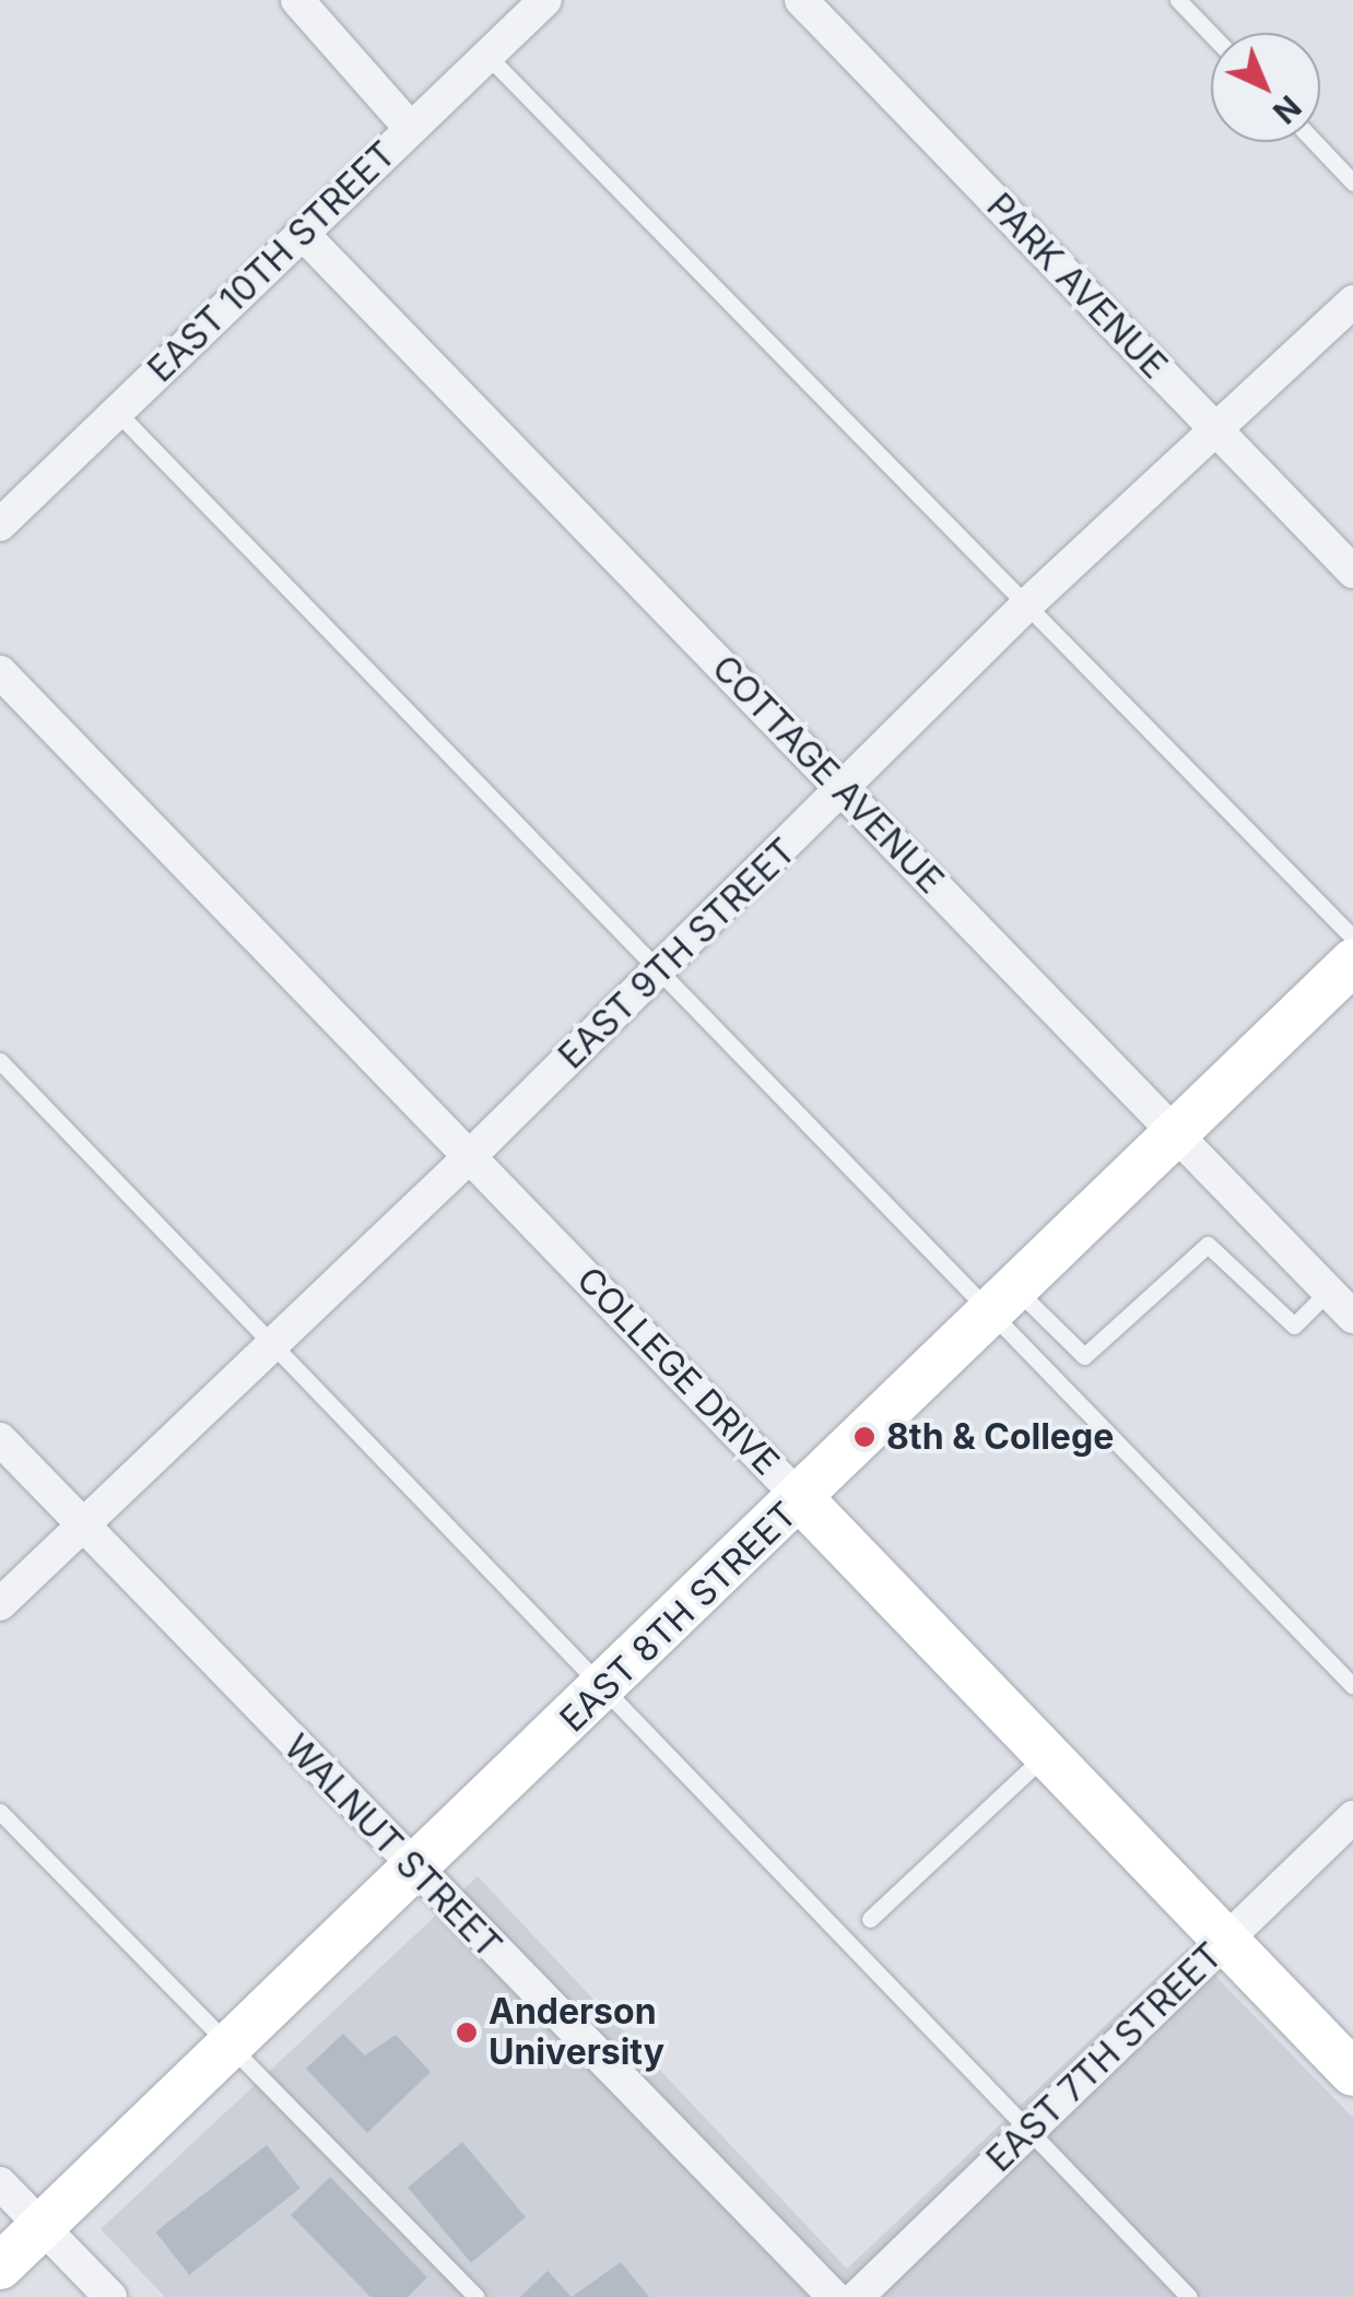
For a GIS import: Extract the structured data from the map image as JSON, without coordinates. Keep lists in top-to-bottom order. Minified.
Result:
{"streets":{"main road":["COLLEGE DRIVE","EAST 8TH STREET"],"street":["EAST 10TH STREET","PARK AVENUE","COTTAGE AVENUE","EAST 9TH STREET","WALNUT STREET","EAST 7TH STREET"]},"crossings":[["EAST 10TH STREET","COTTAGE AVENUE"],["PARK AVENUE","EAST 9TH STREET"],["COTTAGE AVENUE","EAST 9TH STREET"],["COTTAGE AVENUE","EAST 8TH STREET"],["EAST 9TH STREET","COLLEGE DRIVE"],["EAST 9TH STREET","WALNUT STREET"],["COLLEGE DRIVE","EAST 8TH STREET"],["COLLEGE DRIVE","EAST 7TH STREET"],["EAST 8TH STREET","WALNUT STREET"]],"places":["8th & College","Anderson University"],"north":"bottom right"}
